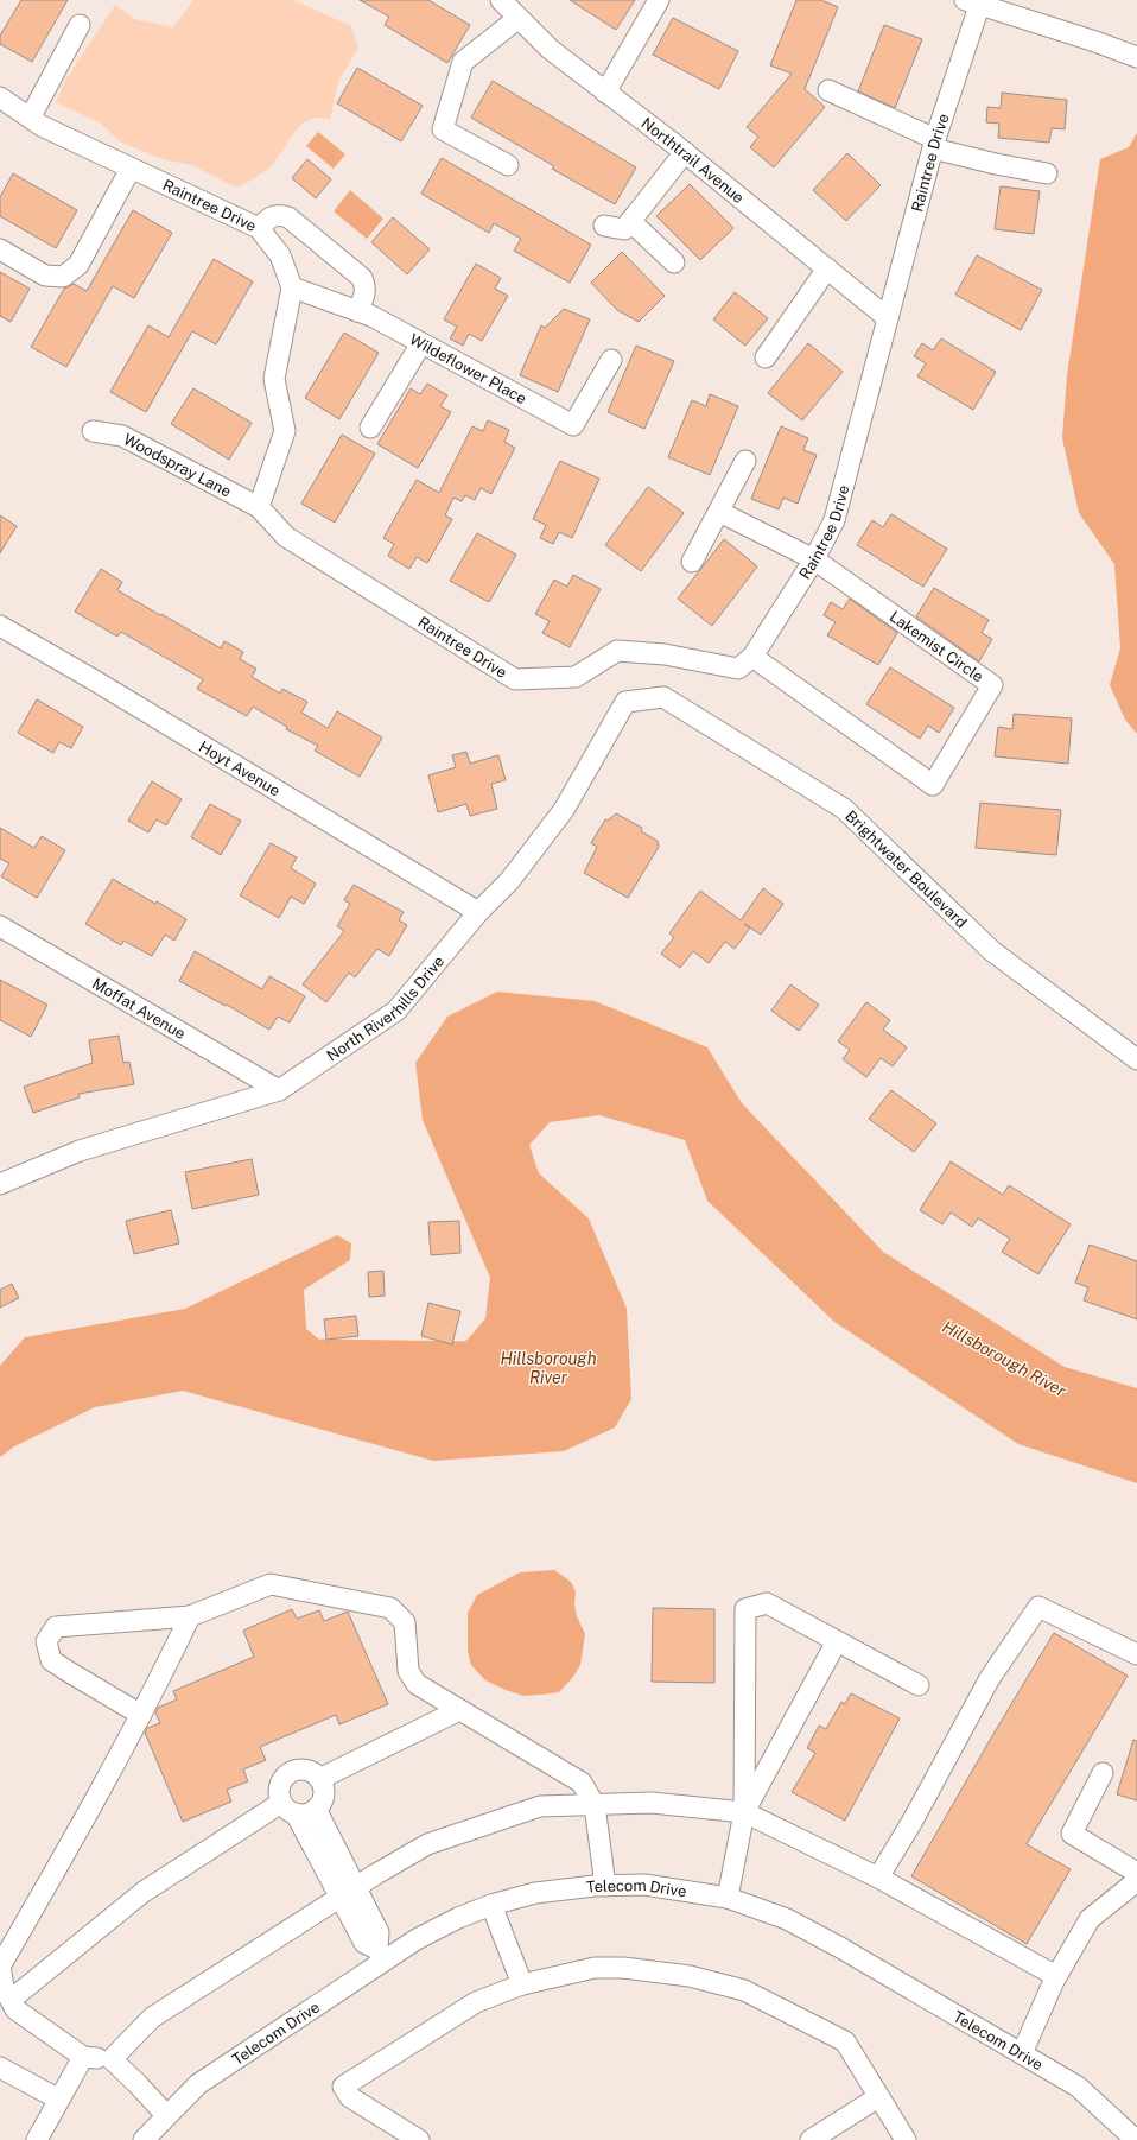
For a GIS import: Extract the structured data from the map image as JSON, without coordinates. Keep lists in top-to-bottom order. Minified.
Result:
{"streets":{"street":["Northtrail Avenue","Raintree Drive","Wildeflower Place","Woodspray Lane","Lakemist Circle","Hoyt Avenue","Brightwater Boulevard","North Riverhills Drive","Moffat Avenue","Telecom Drive"]},"crossings":[["Northtrail Avenue","Raintree Drive"],["Raintree Drive","Wildeflower Place"],["Raintree Drive","Woodspray Lane"],["Raintree Drive","Lakemist Circle"],["Hoyt Avenue","North Riverhills Drive"],["Brightwater Boulevard","North Riverhills Drive"],["North Riverhills Drive","Moffat Avenue"]],"water":["Hillsborough River"]}
